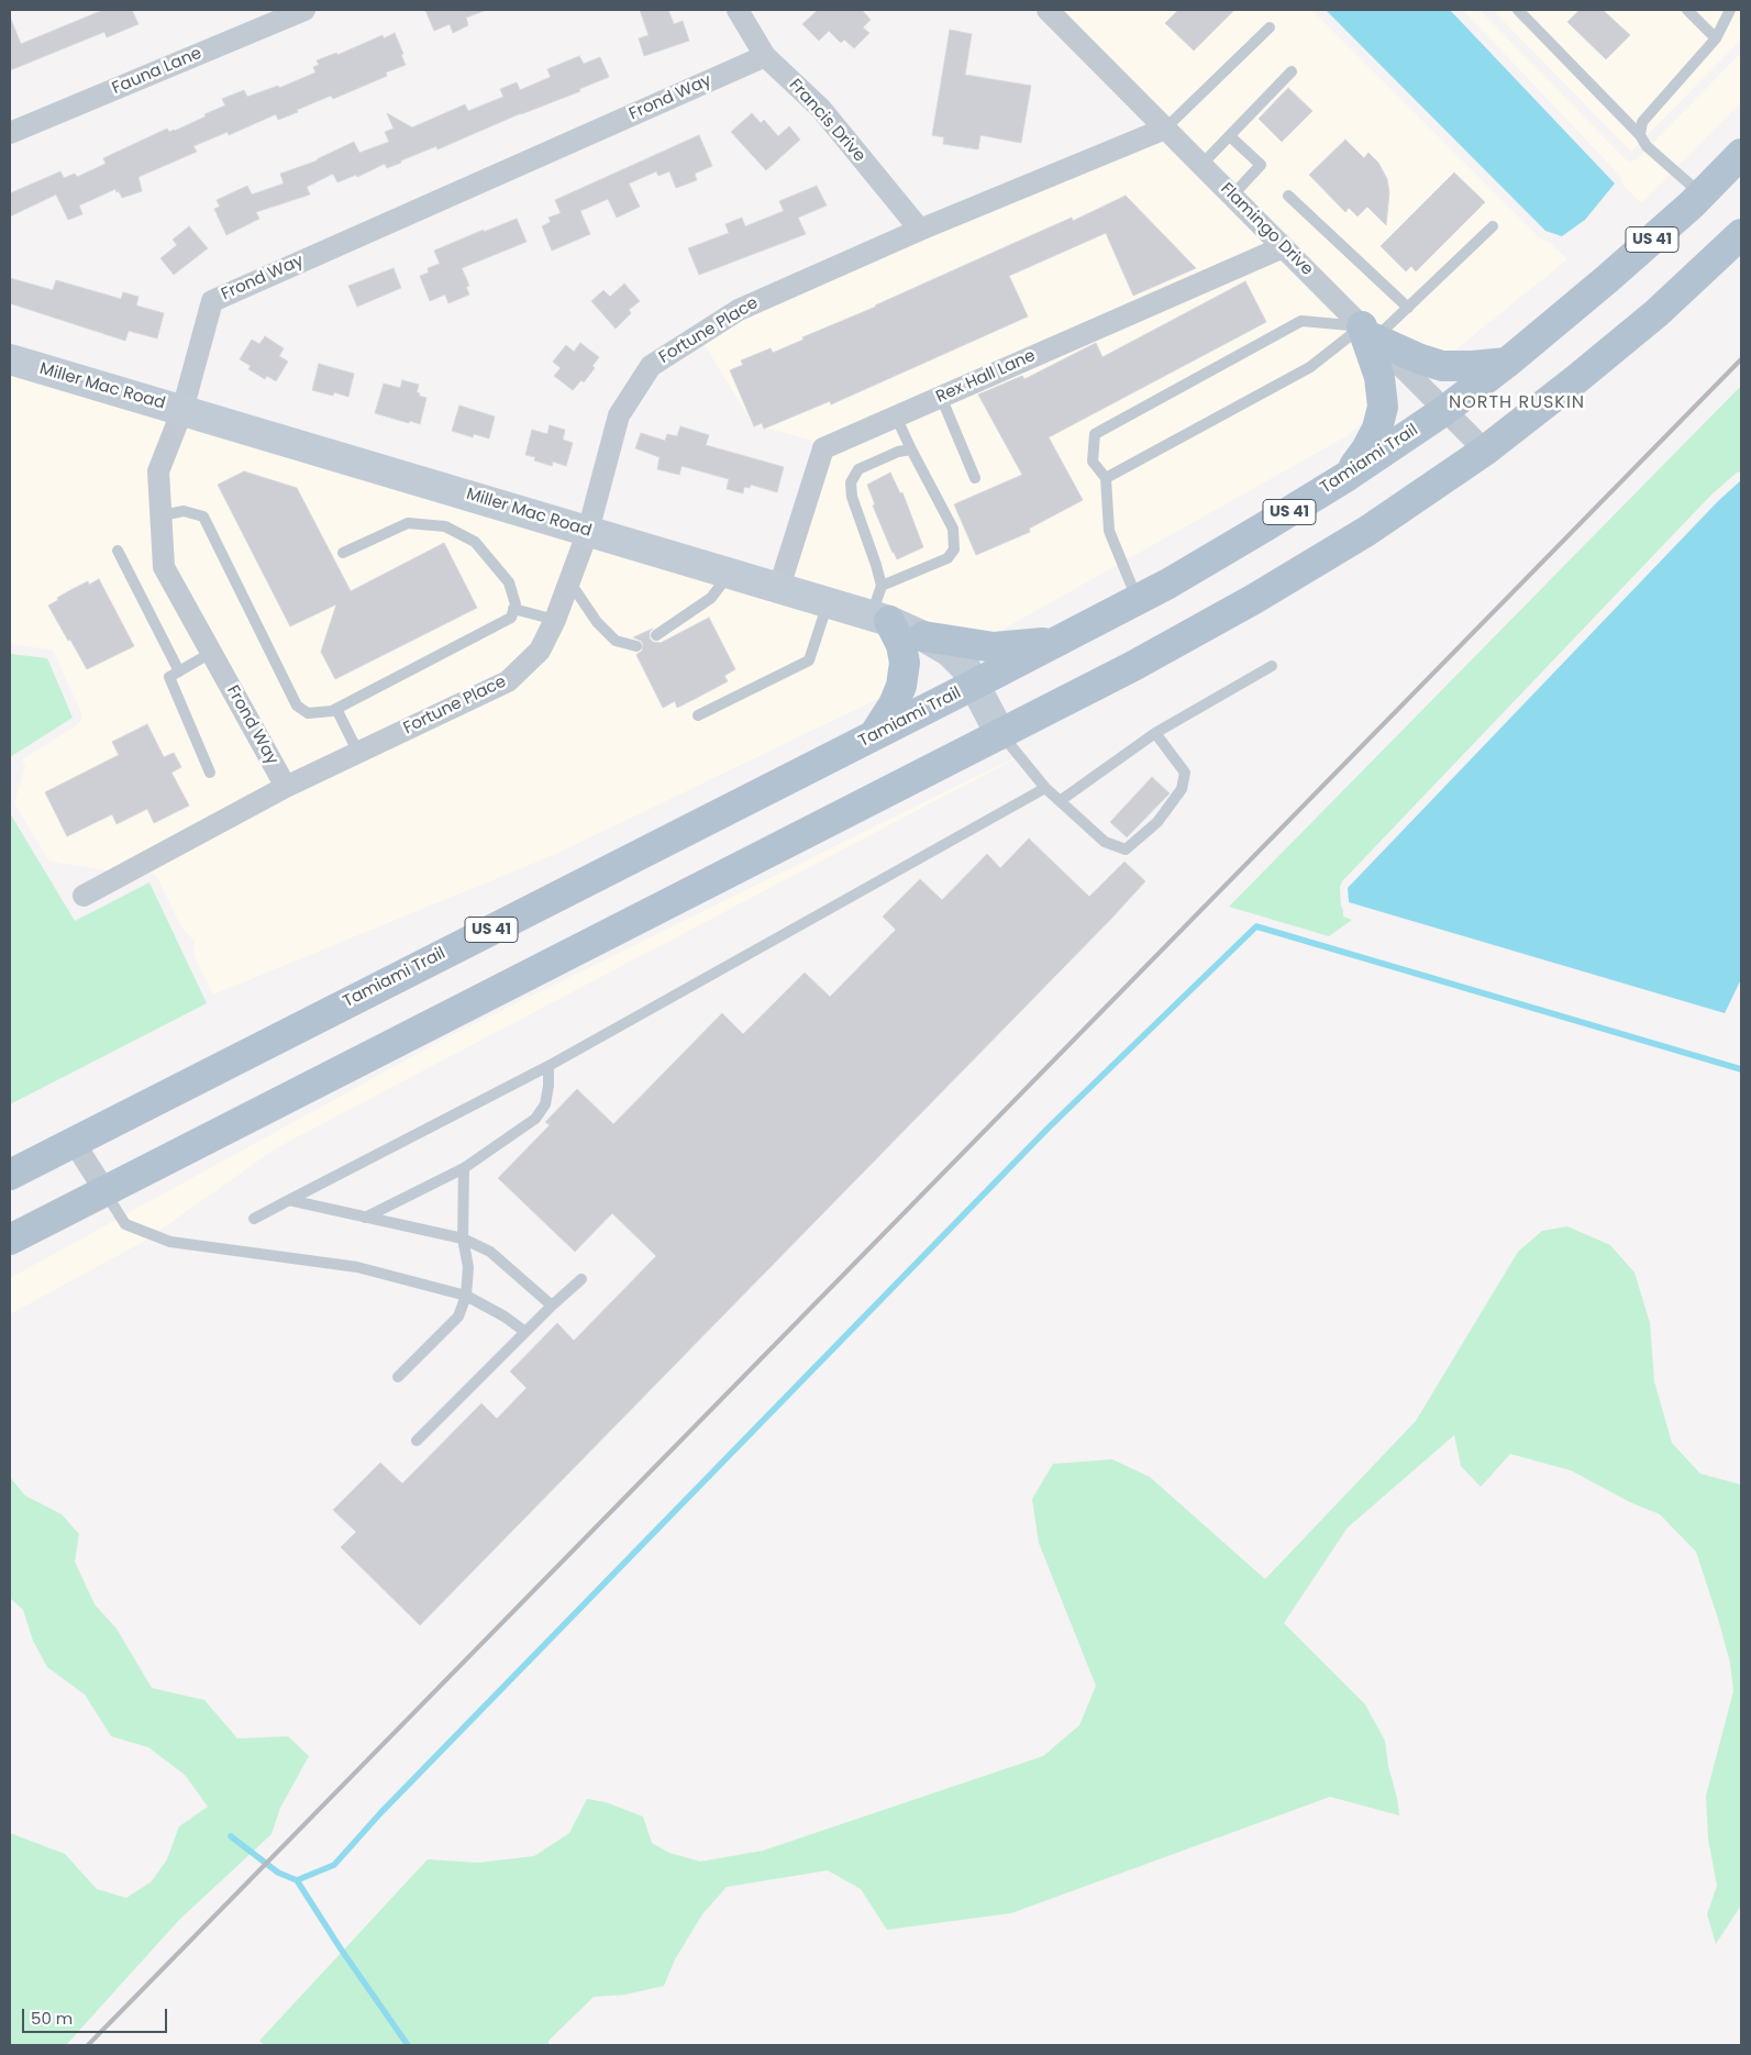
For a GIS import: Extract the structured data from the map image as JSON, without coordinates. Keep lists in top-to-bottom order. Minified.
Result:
{"streets":{"main road":["US 41","Tamiami Trail"],"street":["Fauna Lane","Frond Way","Francis Drive","Flamingo Drive","Fortune Place","Rex Hall Lane","Miller Mac Road"]},"crossings":[["Frond Way","Francis Drive"],["Frond Way","Fortune Place"],["Frond Way","Miller Mac Road"],["Francis Drive","Fortune Place"],["Flamingo Drive","Fortune Place"],["Flamingo Drive","Rex Hall Lane"],["Flamingo Drive","Tamiami Trail"],["Fortune Place","Miller Mac Road"],["Rex Hall Lane","Miller Mac Road"],["Miller Mac Road","Tamiami Trail"]],"districts":["NORTH RUSKIN"],"scale_bar":"50 m"}
